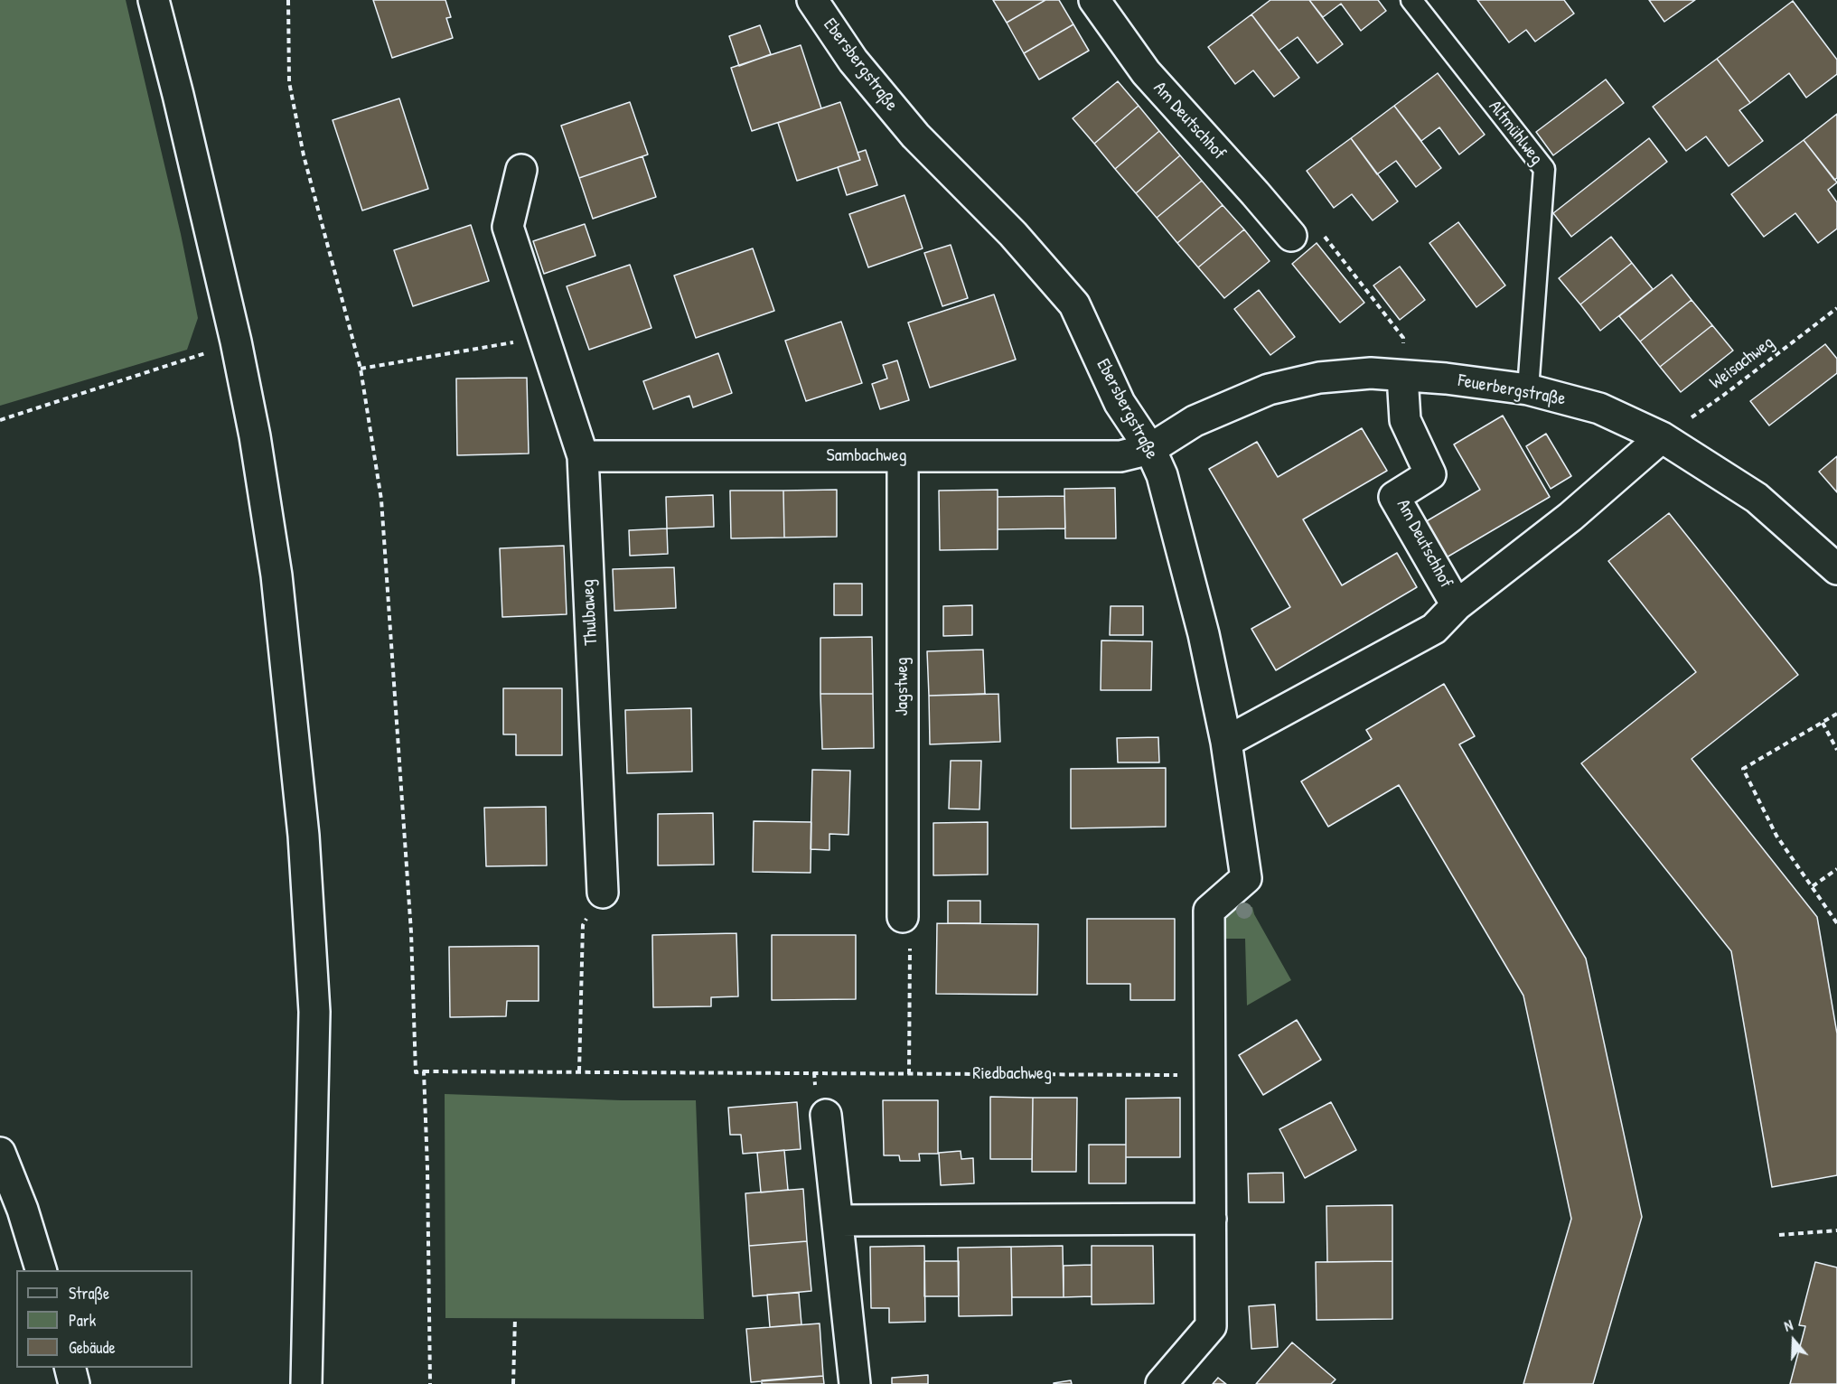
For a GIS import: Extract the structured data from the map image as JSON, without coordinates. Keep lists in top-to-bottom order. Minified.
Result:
{"streets":{"street":["Ebersbergstraße","Am Deutschhof","Feuerbergstraße","Sambachweg","Thulbaweg","Jagstweg"],"lane":["Altmühlweg"],"path":["Weisachweg","Riedbachweg"]},"crossings":[["Ebersbergstraße","Am Deutschhof"],["Ebersbergstraße","Feuerbergstraße"],["Ebersbergstraße","Sambachweg"],["Ebersbergstraße","Riedbachweg"],["Am Deutschhof","Weisachweg"],["Am Deutschhof","Feuerbergstraße"],["Altmühlweg","Feuerbergstraße"],["Weisachweg","Feuerbergstraße"],["Feuerbergstraße","Sambachweg"],["Sambachweg","Thulbaweg"],["Sambachweg","Jagstweg"]],"legend":["Straße","Park","Gebäude"],"north":"top"}
